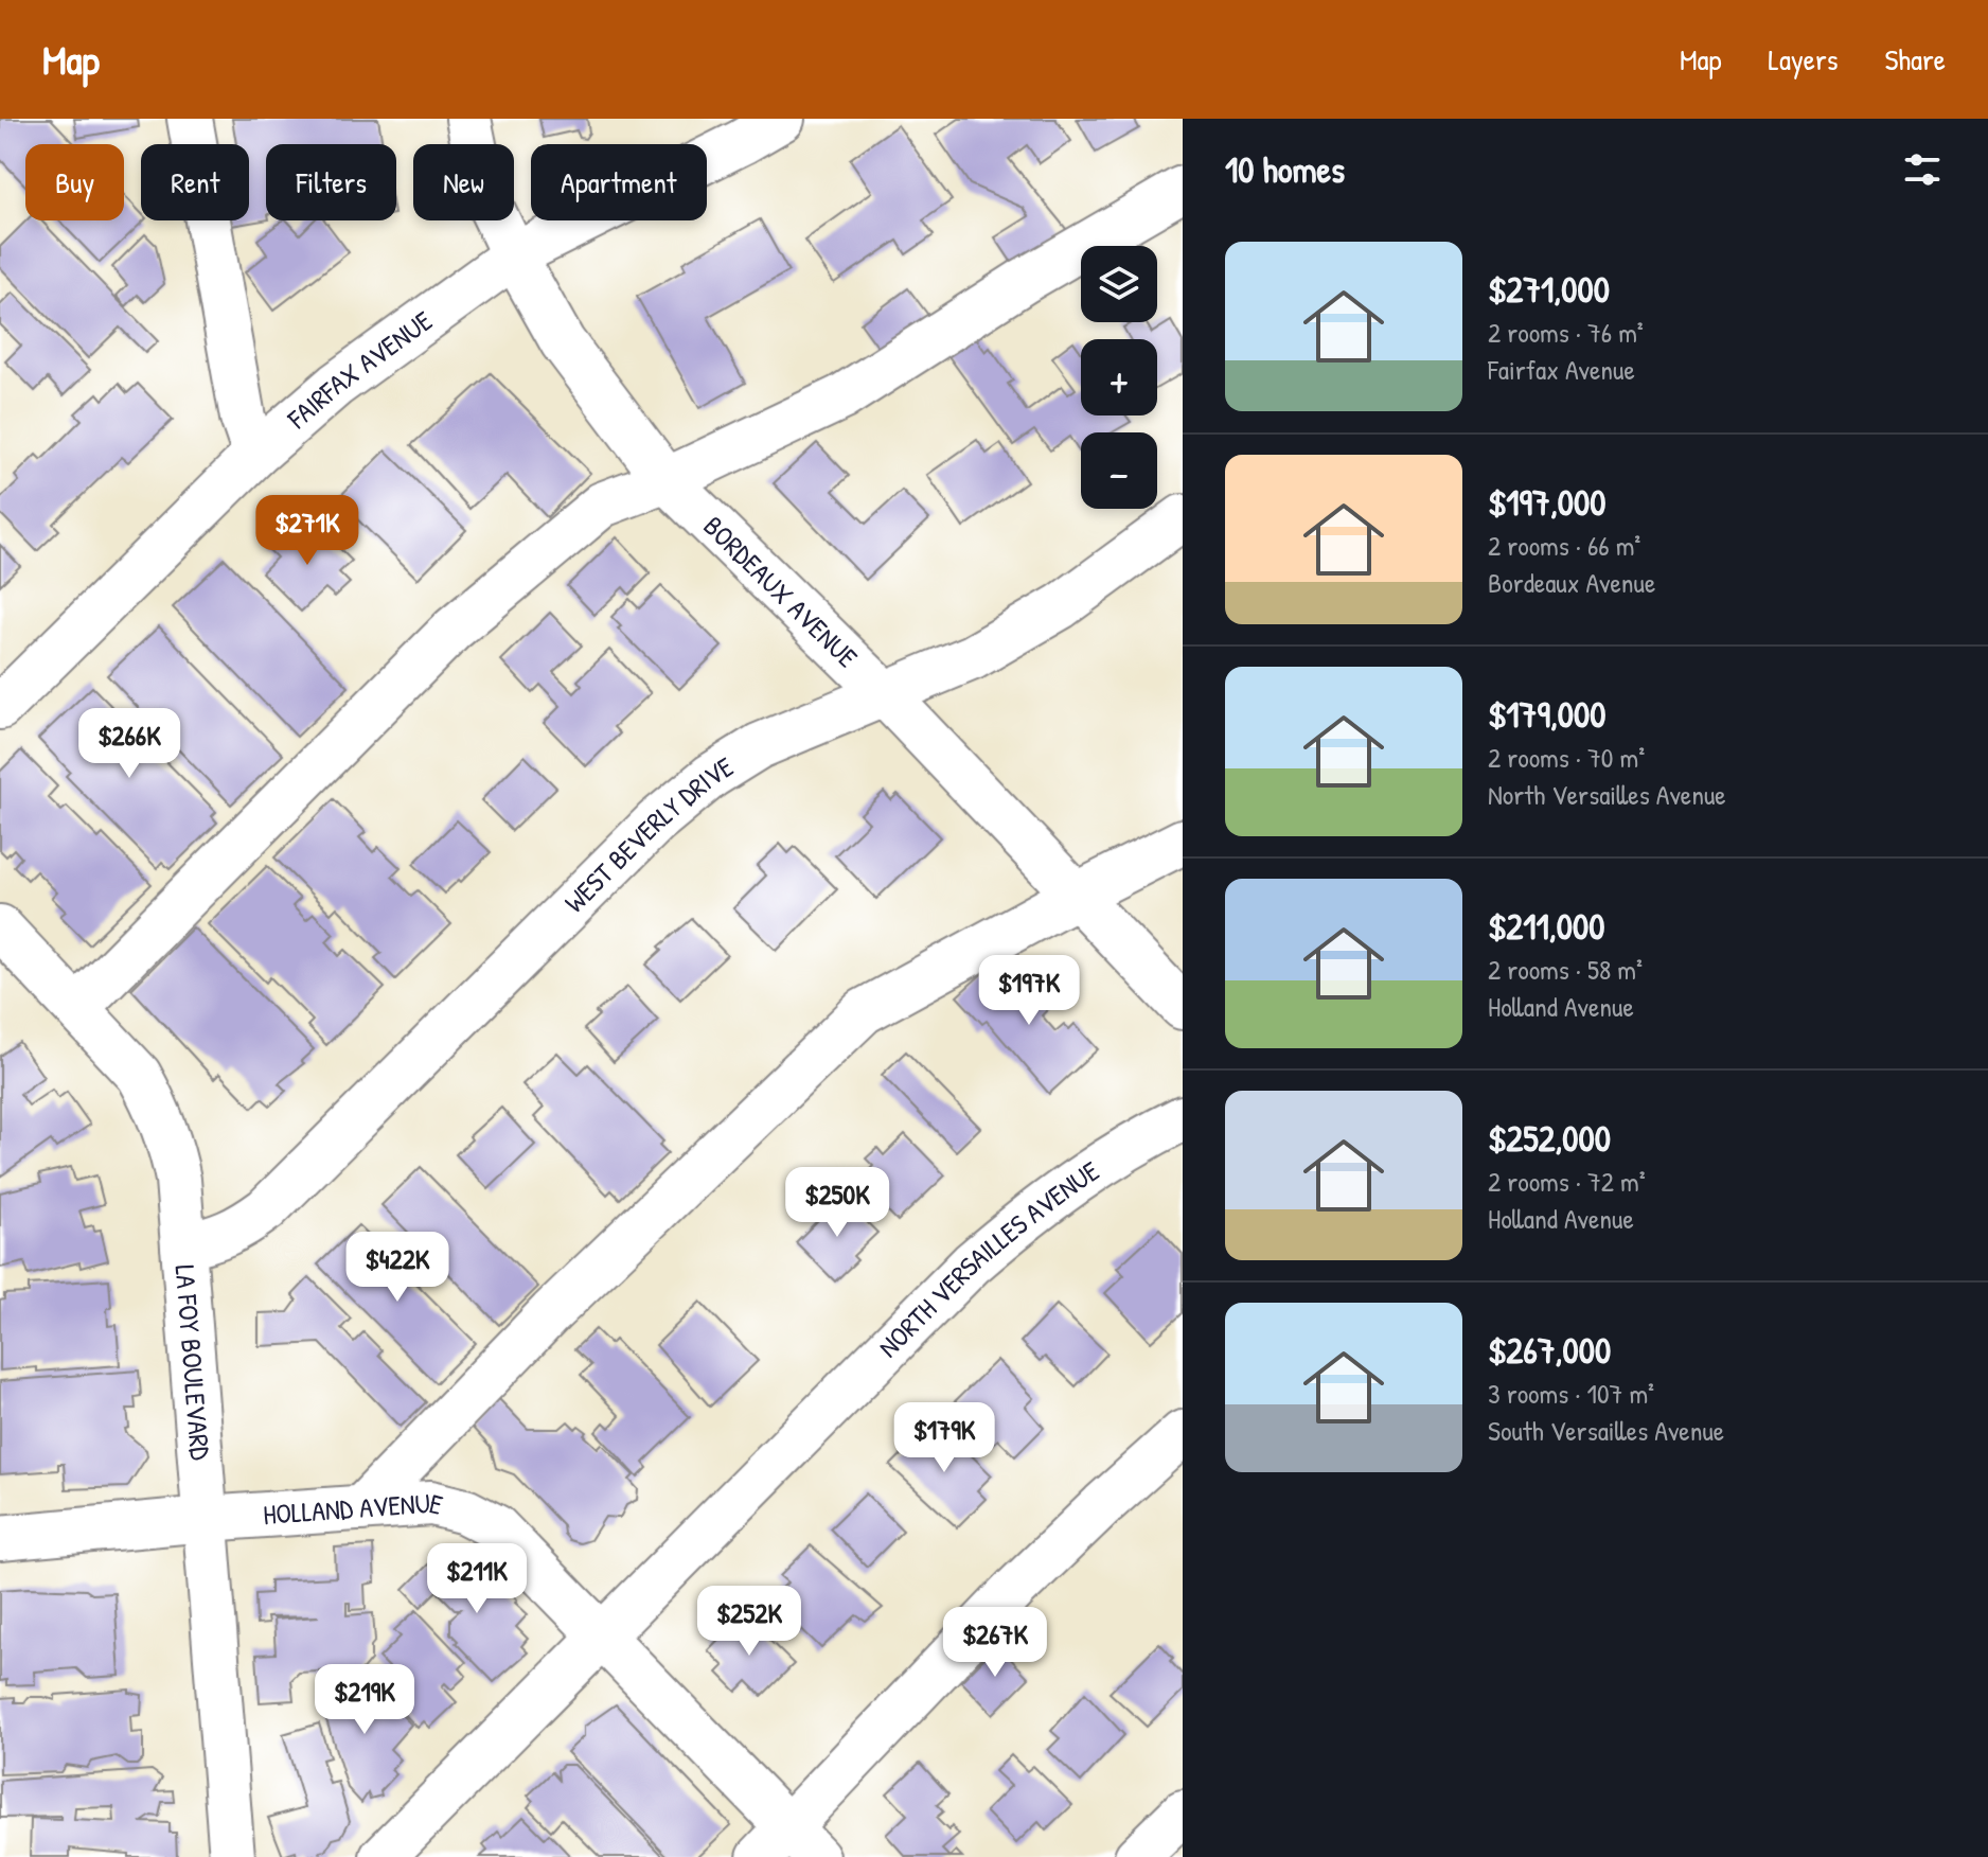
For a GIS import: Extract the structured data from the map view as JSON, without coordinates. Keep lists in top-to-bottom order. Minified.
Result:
{"streets":{"street":["FAIRFAX AVENUE","BORDEAUX AVENUE","WEST BEVERLY DRIVE","NORTH VERSAILLES AVENUE","LA FOY BOULEVARD","HOLLAND AVENUE"]},"crossings":[["FAIRFAX AVENUE","BORDEAUX AVENUE"],["BORDEAUX AVENUE","WEST BEVERLY DRIVE"],["WEST BEVERLY DRIVE","LA FOY BOULEVARD"],["NORTH VERSAILLES AVENUE","HOLLAND AVENUE"],["LA FOY BOULEVARD","HOLLAND AVENUE"]],"page":{"header":"Map","nav":["Map","Layers","Share"],"heading":"10 homes","chip":["Buy","Rent","Filters","New","Apartment"],"list":[{"name":"$271,000","note":"2 rooms · 76 m² · Fairfax Avenue"},{"name":"$197,000","note":"2 rooms · 66 m² · Bordeaux Avenue"},{"name":"$179,000","note":"2 rooms · 70 m² · North Versailles Avenue"},{"name":"$211,000","note":"2 rooms · 58 m² · Holland Avenue"},{"name":"$252,000","note":"2 rooms · 72 m² · Holland Avenue"},{"name":"$267,000","note":"3 rooms · 107 m² · South Versailles Avenue"}],"map_buttons":["+","−"],"price":["$271K","$266K","$197K","$250K","$422K","$179K","$211K","$252K","$267K","$219K"]}}
